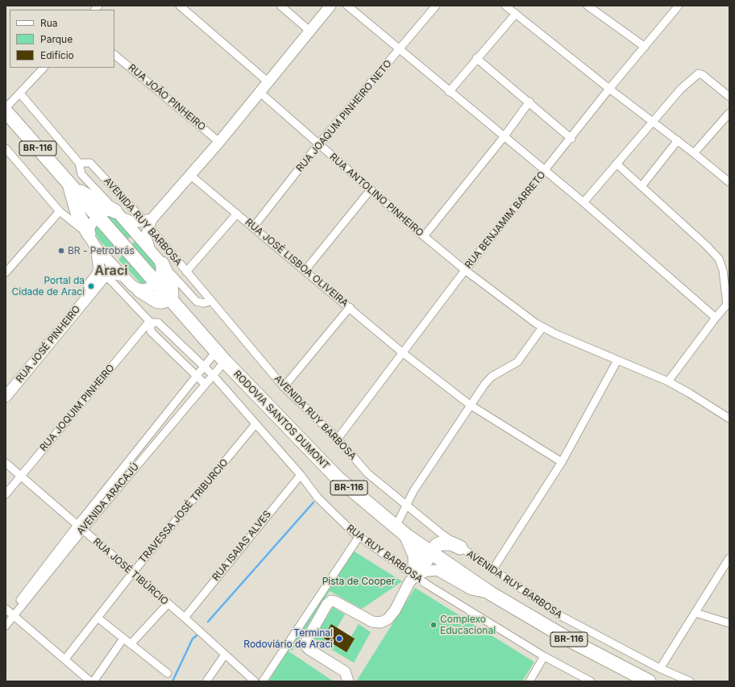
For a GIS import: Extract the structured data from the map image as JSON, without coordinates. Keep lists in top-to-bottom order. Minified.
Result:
{"streets":{"highway":["BR-116","RODOVIA SANTOS DUMONT"],"main road":["RUA JOSÉ PINHEIRO"],"street":["RUA JOÃO PINHEIRO","RUA JOAQUM PINHEIRO NETO","RUA ANTOLINO PINHEIRO","RUA BENJAMIM BARRETO","AVENIDA RUY BARBOSA","RUA JOSÉ LISBOA OLIVEIRA","RUA JOQUIM PINHEIRO","AVENIDA ARACAJÚ","TRAVESSA JOSÉ TRIBURCIO","RUA ISAIAS ALVES","RUA RUY BARBOSA","RUA JOSÉ TIBÚRCIO"]},"crossings":[["RUA JOAQUM PINHEIRO NETO","RUA ANTOLINO PINHEIRO"],["RUA JOAQUM PINHEIRO NETO","RUA JOSÉ LISBOA OLIVEIRA"],["RUA ANTOLINO PINHEIRO","RUA BENJAMIM BARRETO"],["RUA BENJAMIM BARRETO","AVENIDA RUY BARBOSA"],["RUA BENJAMIM BARRETO","RUA JOSÉ LISBOA OLIVEIRA"],["RUA JOQUIM PINHEIRO","RUA RUY BARBOSA"],["RUA JOQUIM PINHEIRO","RUA JOSÉ TIBÚRCIO"],["RODOVIA SANTOS DUMONT","AVENIDA ARACAJÚ"],["AVENIDA ARACAJÚ","RUA RUY BARBOSA"],["AVENIDA ARACAJÚ","RUA JOSÉ TIBÚRCIO"],["TRAVESSA JOSÉ TRIBURCIO","RUA RUY BARBOSA"],["TRAVESSA JOSÉ TRIBURCIO","RUA JOSÉ TIBÚRCIO"],["RUA ISAIAS ALVES","RUA RUY BARBOSA"],["RUA ISAIAS ALVES","RUA JOSÉ TIBÚRCIO"]],"districts":["Araci"],"parks":["Pista de Cooper"],"places":["BR - Petrobrás","Portal da Cidade de Araci","Complexo Educacional","Terminal Rodoviário de Araci"],"legend":["Rua","Parque","Edifício"]}
